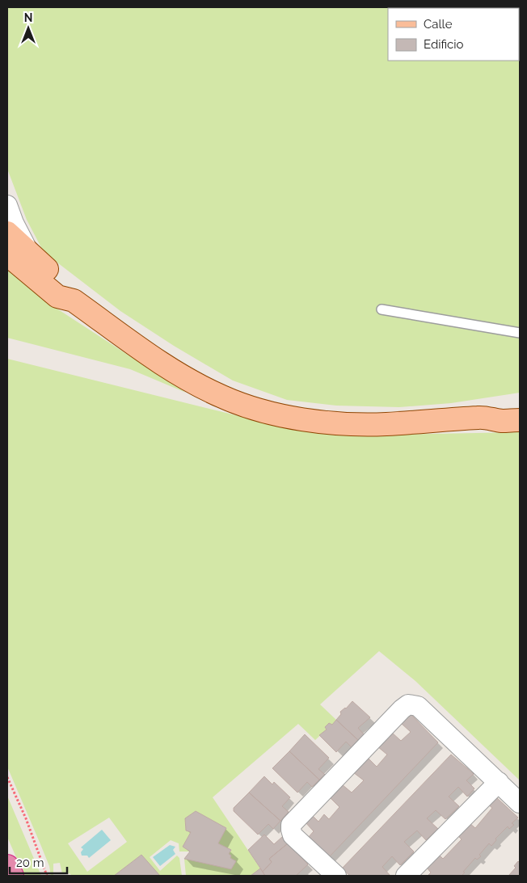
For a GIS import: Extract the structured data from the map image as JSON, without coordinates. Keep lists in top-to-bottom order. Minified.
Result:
{"legend":["Calle","Edificio"],"scale_bar":"20 m","north":"top"}
